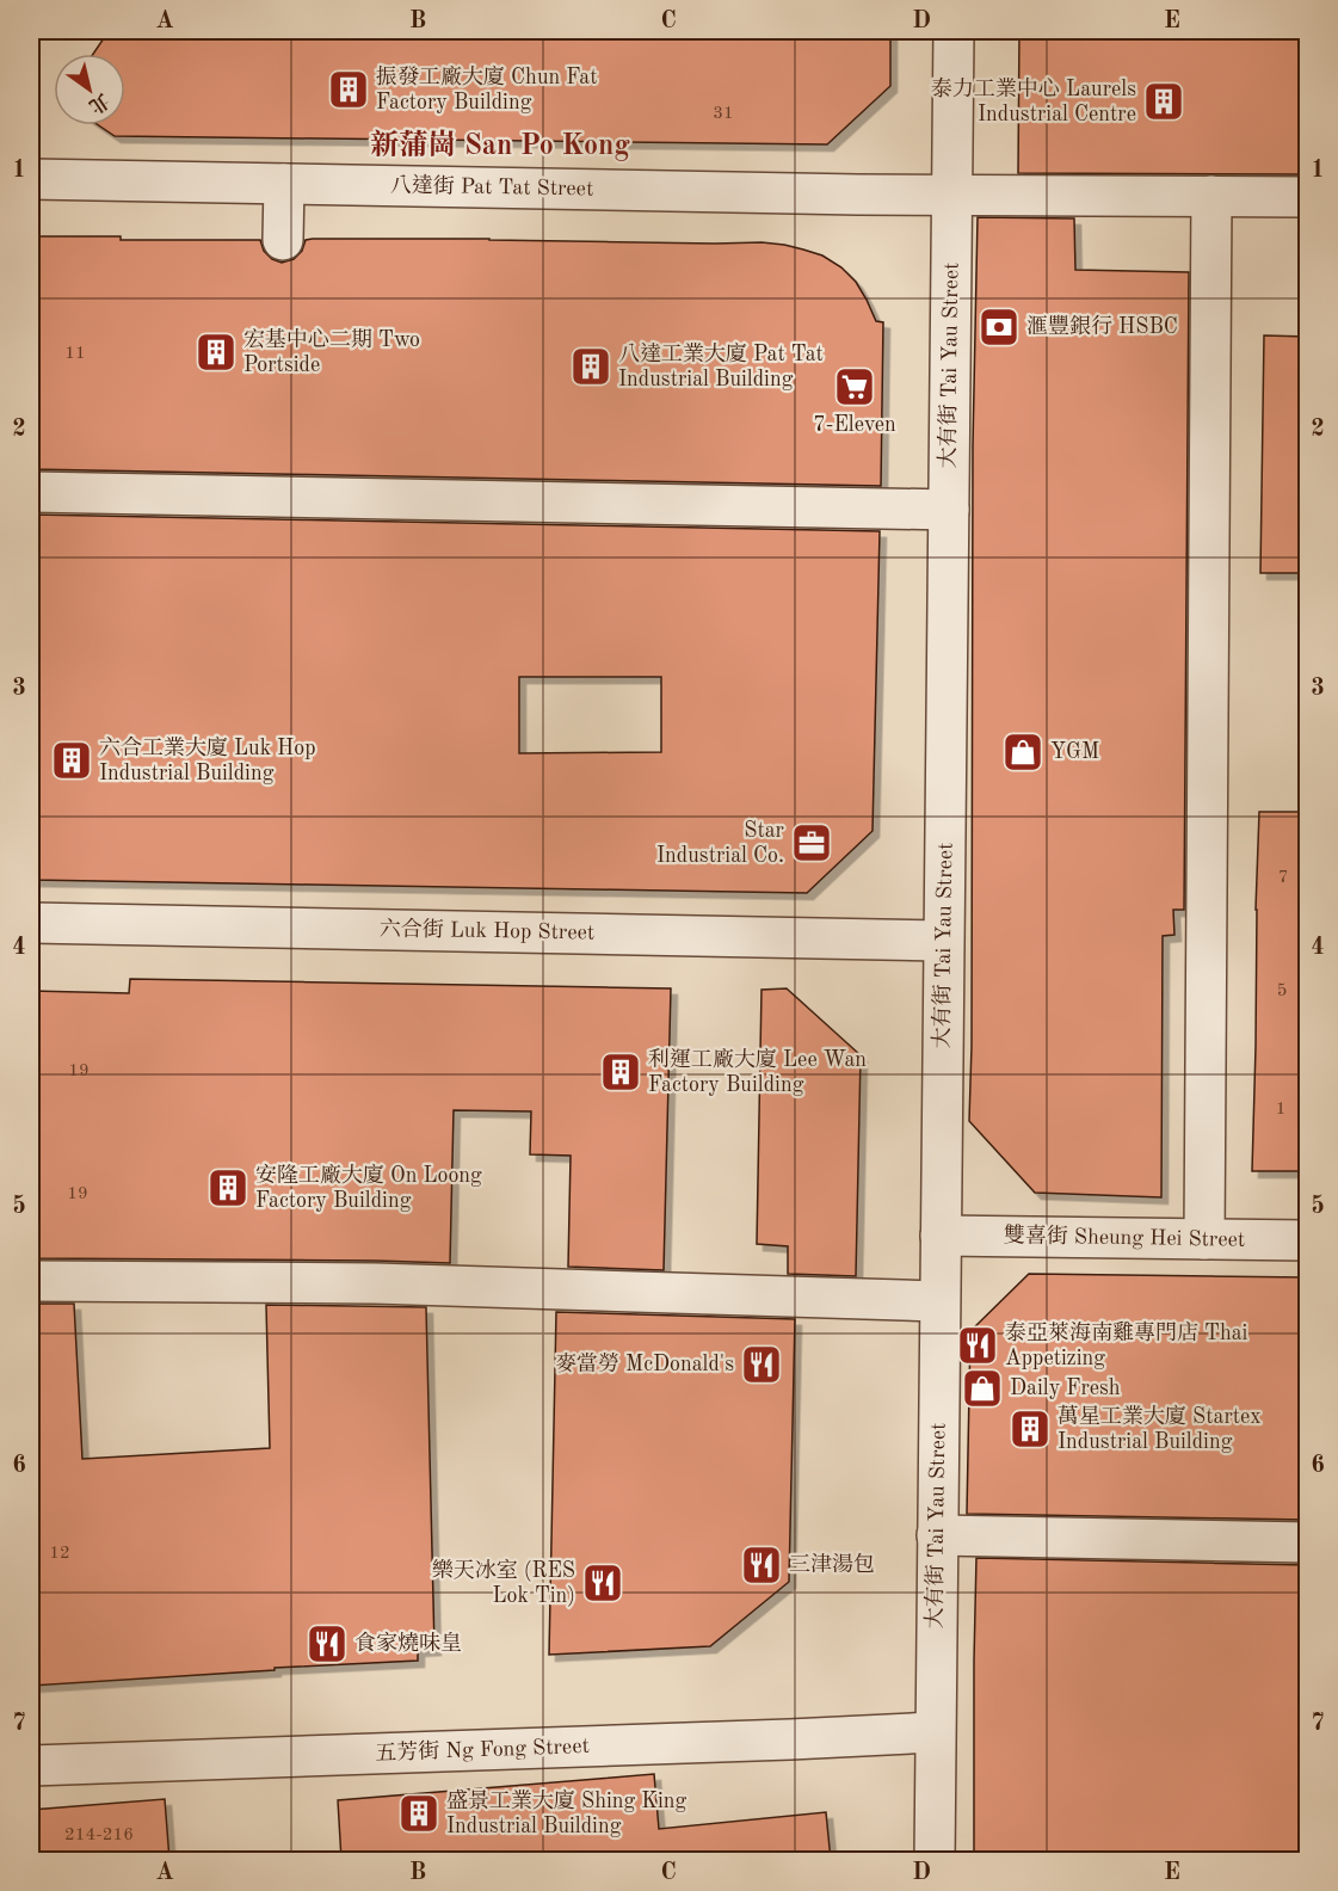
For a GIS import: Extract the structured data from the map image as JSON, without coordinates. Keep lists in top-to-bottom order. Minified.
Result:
{"streets":{"street":["八達街 Pat Tat Street","大有街 Tai Yau Street","六合街 Luk Hop Street","雙喜街 Sheung Hei Street","五芳街 Ng Fong Street"]},"crossings":[["八達街 Pat Tat Street","大有街 Tai Yau Street"],["大有街 Tai Yau Street","六合街 Luk Hop Street"],["大有街 Tai Yau Street","雙喜街 Sheung Hei Street"],["大有街 Tai Yau Street","五芳街 Ng Fong Street"]],"districts":["新蒲崗 San Po Kong"],"places":{"building":["振發工廠大廈 Chun Fat Factory Building","泰力工業中心 Laurels Industrial Centre","宏基中心二期 Two Portside","八達工業大廈 Pat Tat Industrial Building","六合工業大廈 Luk Hop Industrial Building","利運工廠大廈 Lee Wan Factory Building","安隆工廠大廈 On Loong Factory Building","萬星工業大廈 Startex Industrial Building","盛景工業大廈 Shing King Industrial Building"],"bank":["滙豐銀行 HSBC"],"supermarket":["7-Eleven"],"shop":["YGM","Daily Fresh"],"office":["Star Industrial Co."],"restaurant":["泰亞萊海南雞專門店 Thai Appetizing","麥當勞 McDonald's","三津湯包","樂天冰室 (RES Lok Tin)","食家燒味皇"]},"house_numbers":["31","11","7","5","19","1","19","12","214-216"],"north":"bottom right","grid":{"columns":["A","B","C","D","E"],"rows":["1","2","3","4","5","6","7"]}}
